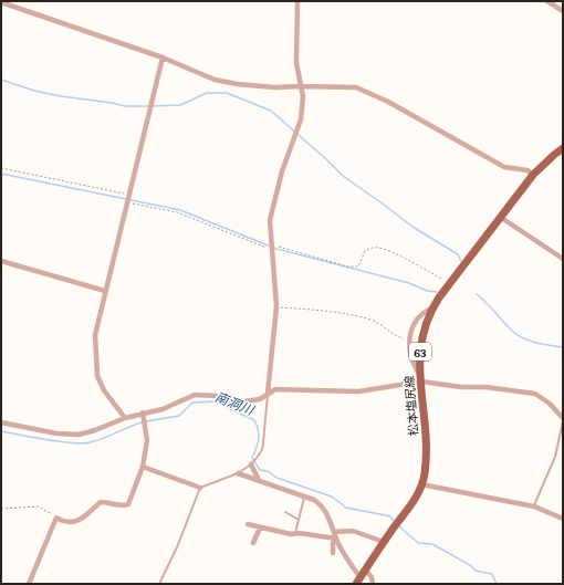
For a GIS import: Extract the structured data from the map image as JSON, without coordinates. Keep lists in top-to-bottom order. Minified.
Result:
{"streets":{"main road":["63","松本塩尻線"]},"water":["南洞川"]}
